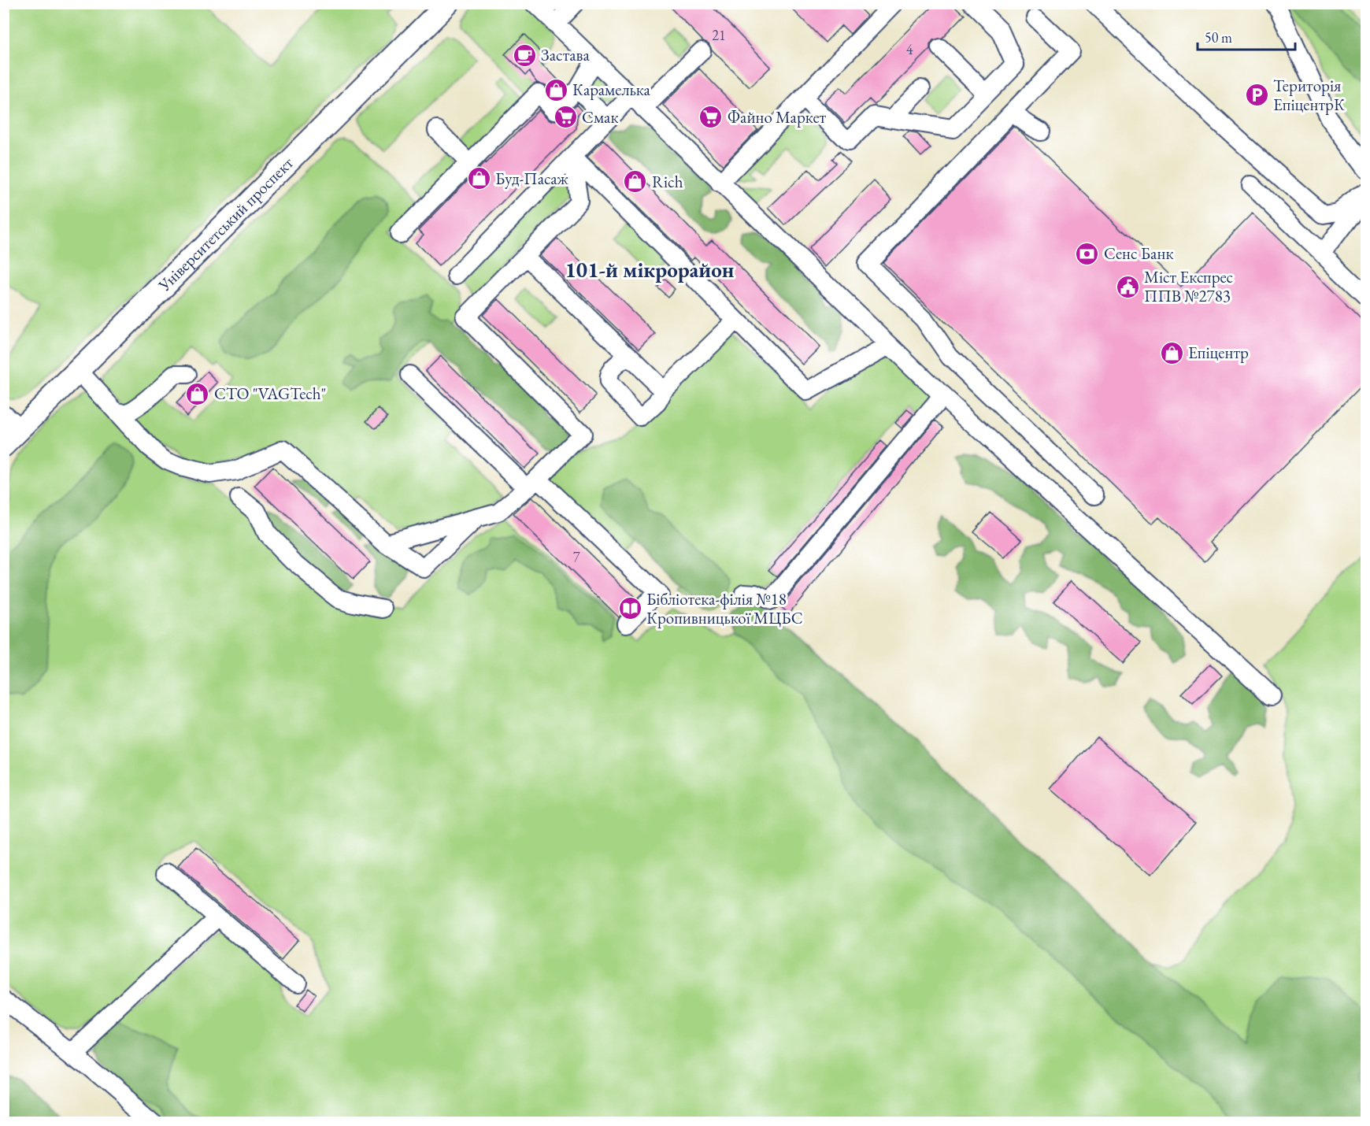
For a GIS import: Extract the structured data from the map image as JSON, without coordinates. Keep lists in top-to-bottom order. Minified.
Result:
{"streets":{"main road":["Університетський проспект"]},"districts":["101-й мікрорайон"],"places":{"cafe":["Застава"],"shop":["Карамелька","Буд-Пасаж","Rich","Епіцентр","СТО \"VAGTech\""],"parking":["Територія ЕпіцентрК"],"supermarket":["Смак","Файно Маркет"],"bank":["Сенс Банк"],"public building":["Міст Експрес ППВ №2783"],"library":["Бібліотека-філія №18 Кропивницької МЦБС"]},"house_numbers":["21","4","7"],"scale_bar":"50 m"}
